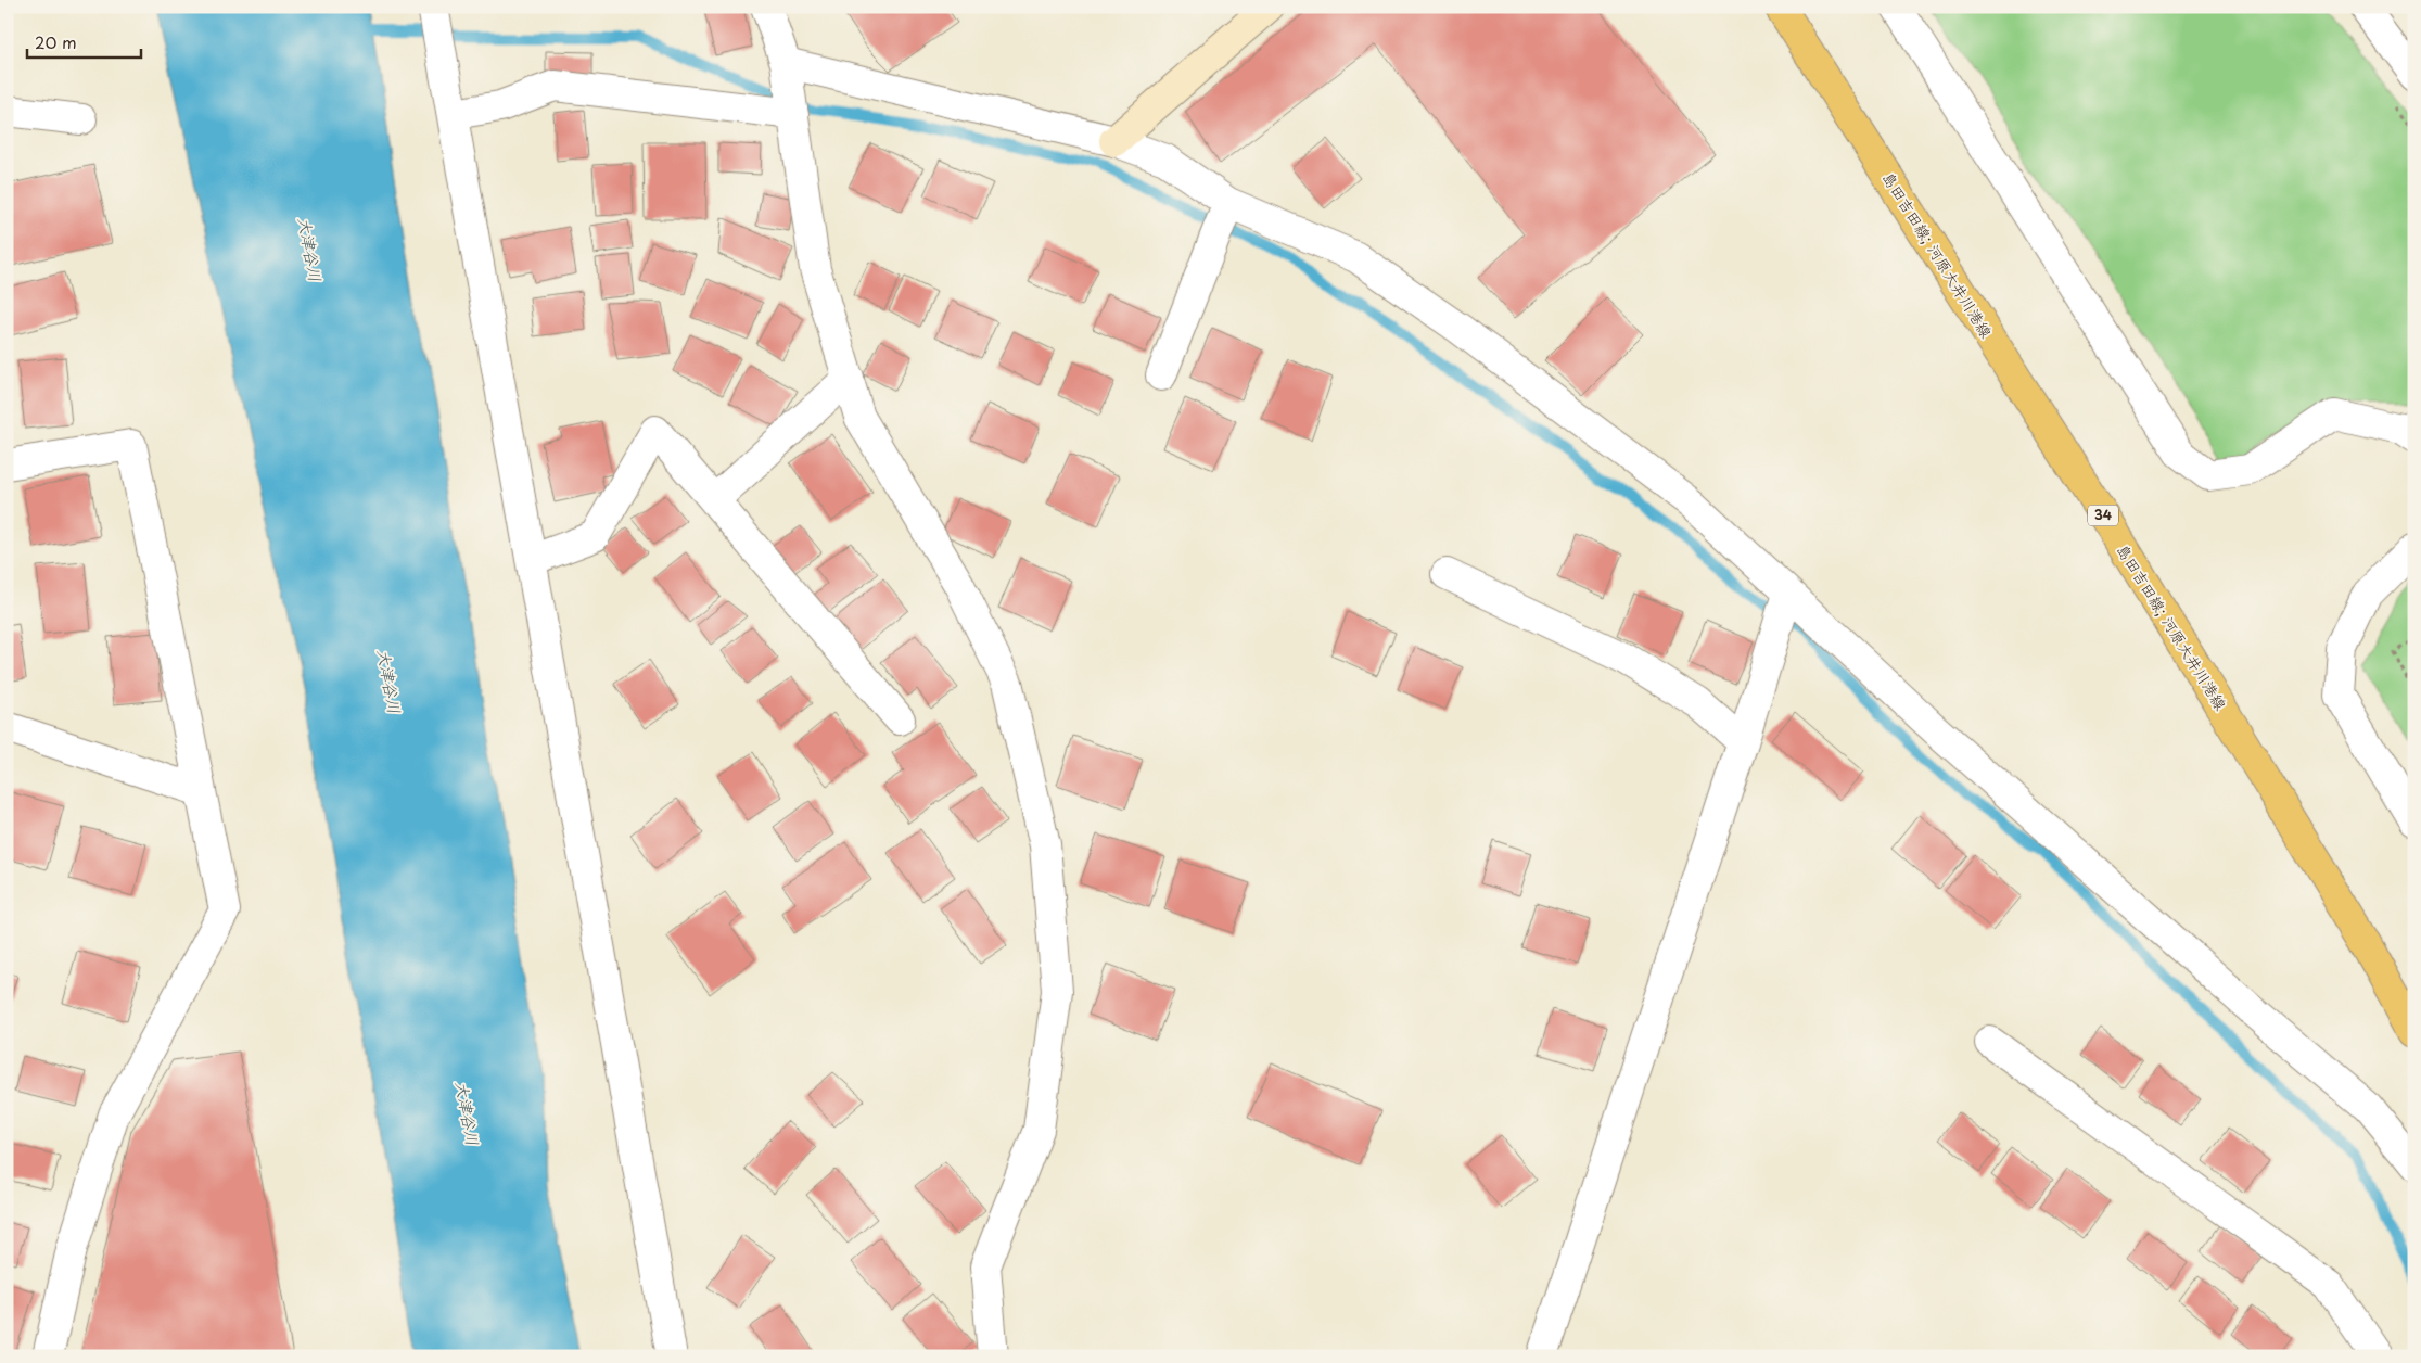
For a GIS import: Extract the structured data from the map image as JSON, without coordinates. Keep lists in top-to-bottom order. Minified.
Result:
{"streets":{"main road":["島田吉田線; 河原大井川港線","34"]},"water":["大津谷川"],"scale_bar":"20 m"}
